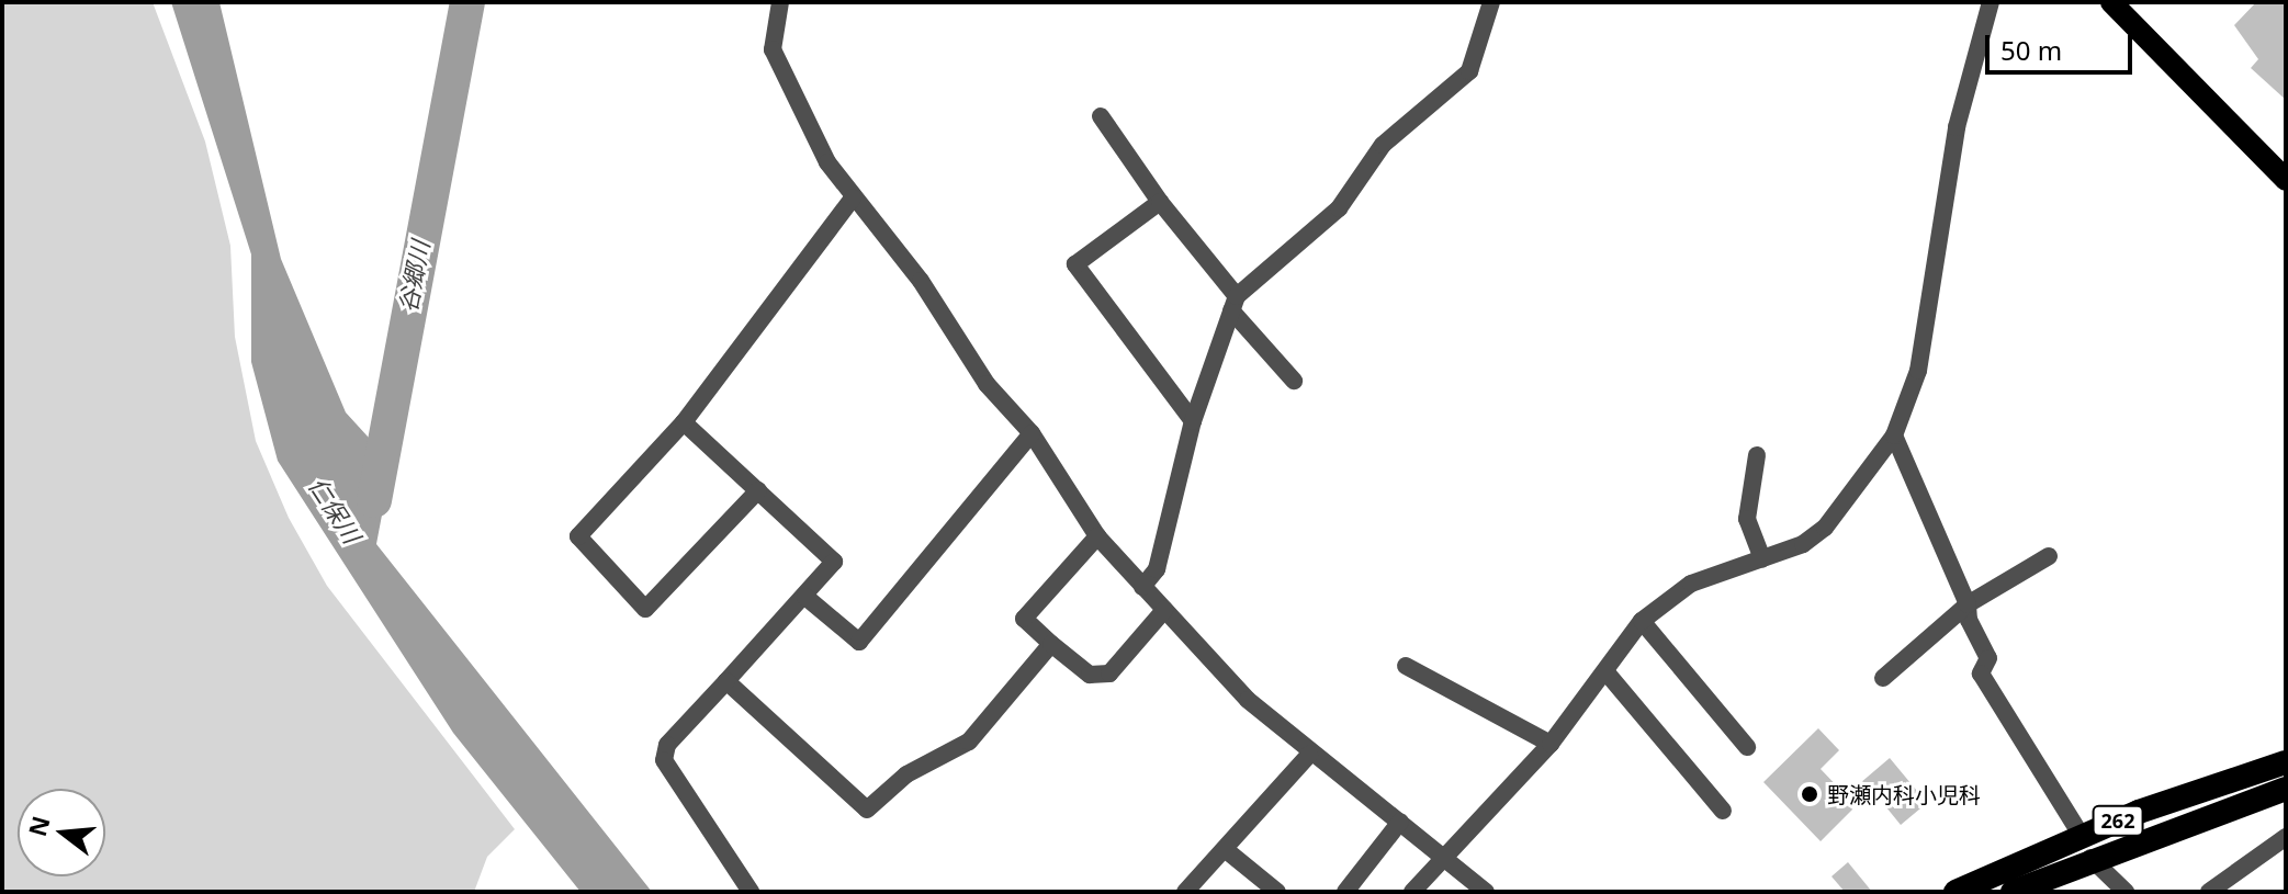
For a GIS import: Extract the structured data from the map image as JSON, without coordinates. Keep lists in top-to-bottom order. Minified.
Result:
{"streets":{"highway":["262"]},"water":["谷郷川","仁保川"],"places":["野瀬内科小児科"],"scale_bar":"50 m","north":"left"}
